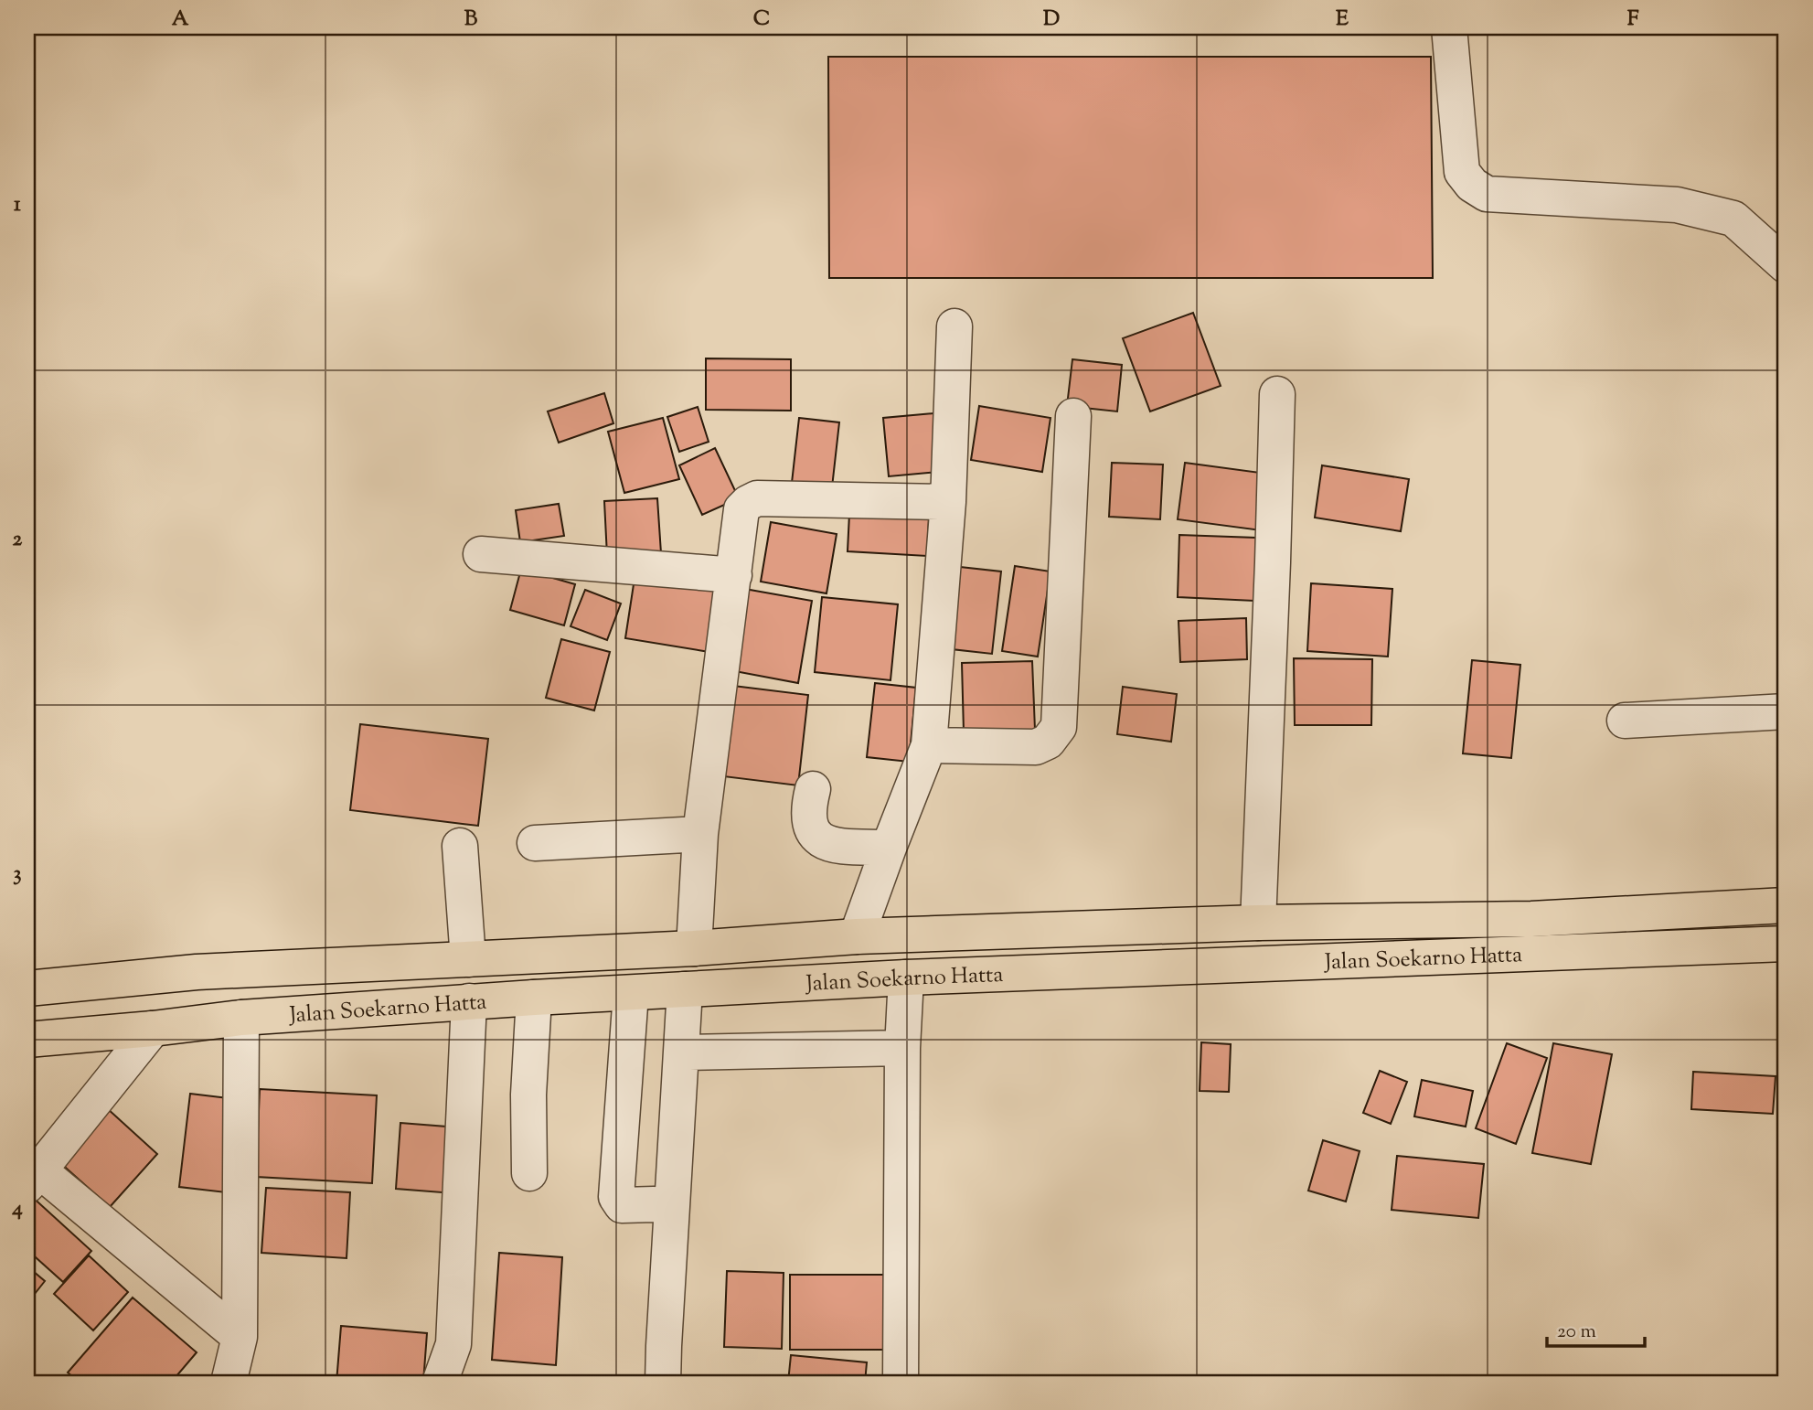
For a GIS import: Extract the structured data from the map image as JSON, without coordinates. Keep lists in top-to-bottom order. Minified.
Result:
{"streets":{"highway":["Jalan Soekarno Hatta"]},"scale_bar":"20 m","grid":{"columns":["A","B","C","D","E","F"],"rows":["1","2","3","4"]}}
